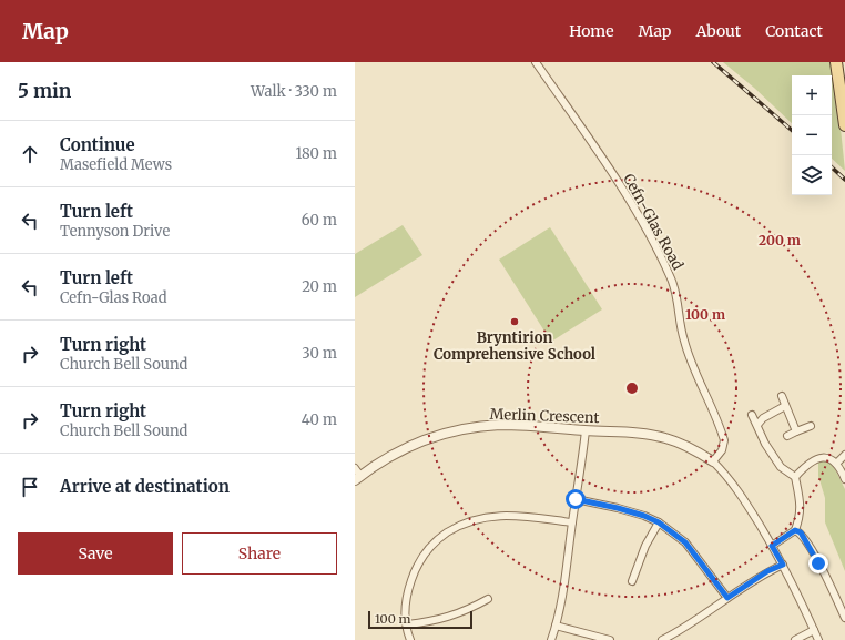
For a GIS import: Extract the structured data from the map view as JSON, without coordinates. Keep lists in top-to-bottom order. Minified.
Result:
{"streets":{"street":["Cefn-Glas Road","Merlin Crescent"]},"crossings":[["Cefn-Glas Road","Merlin Crescent"]],"places":["Bryntirion Comprehensive School"],"scale_bar":"100 m","page":{"header":"Map","nav":["Home","Map","About","Contact"],"heading":["5 min","Walk · 330 m"],"map_buttons":["+","−"],"list":[["Continue","Masefield Mews","180 m"],["Turn left","Tennyson Drive","60 m"],["Turn left","Cefn-Glas Road","20 m"],["Turn right","Church Bell Sound","30 m"],["Turn right","Church Bell Sound","40 m"],"Arrive at destination"],"buttons":["Save","Share"],"scale":"100 m"},"rings":["200 m","100 m"]}
